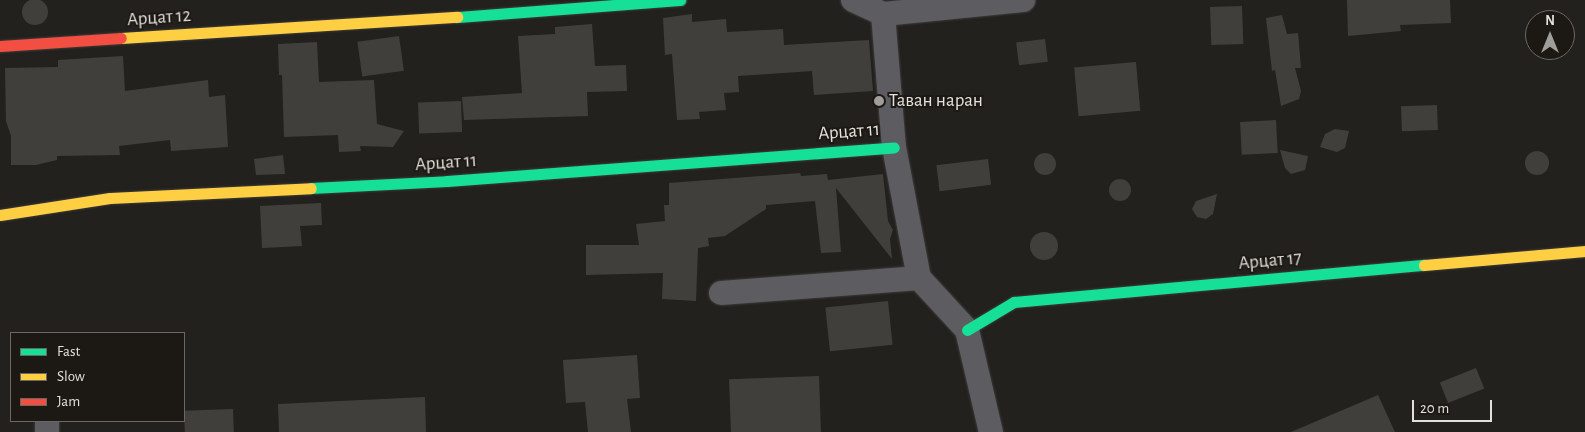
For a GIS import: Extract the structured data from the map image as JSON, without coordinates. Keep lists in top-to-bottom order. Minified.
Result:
{"streets":{"street":["Арцат 12","Арцат 11","Арцат 17"]},"places":["Таван наран"],"legend":["Fast","Slow","Jam"],"scale_bar":"20 m","north":"top"}
